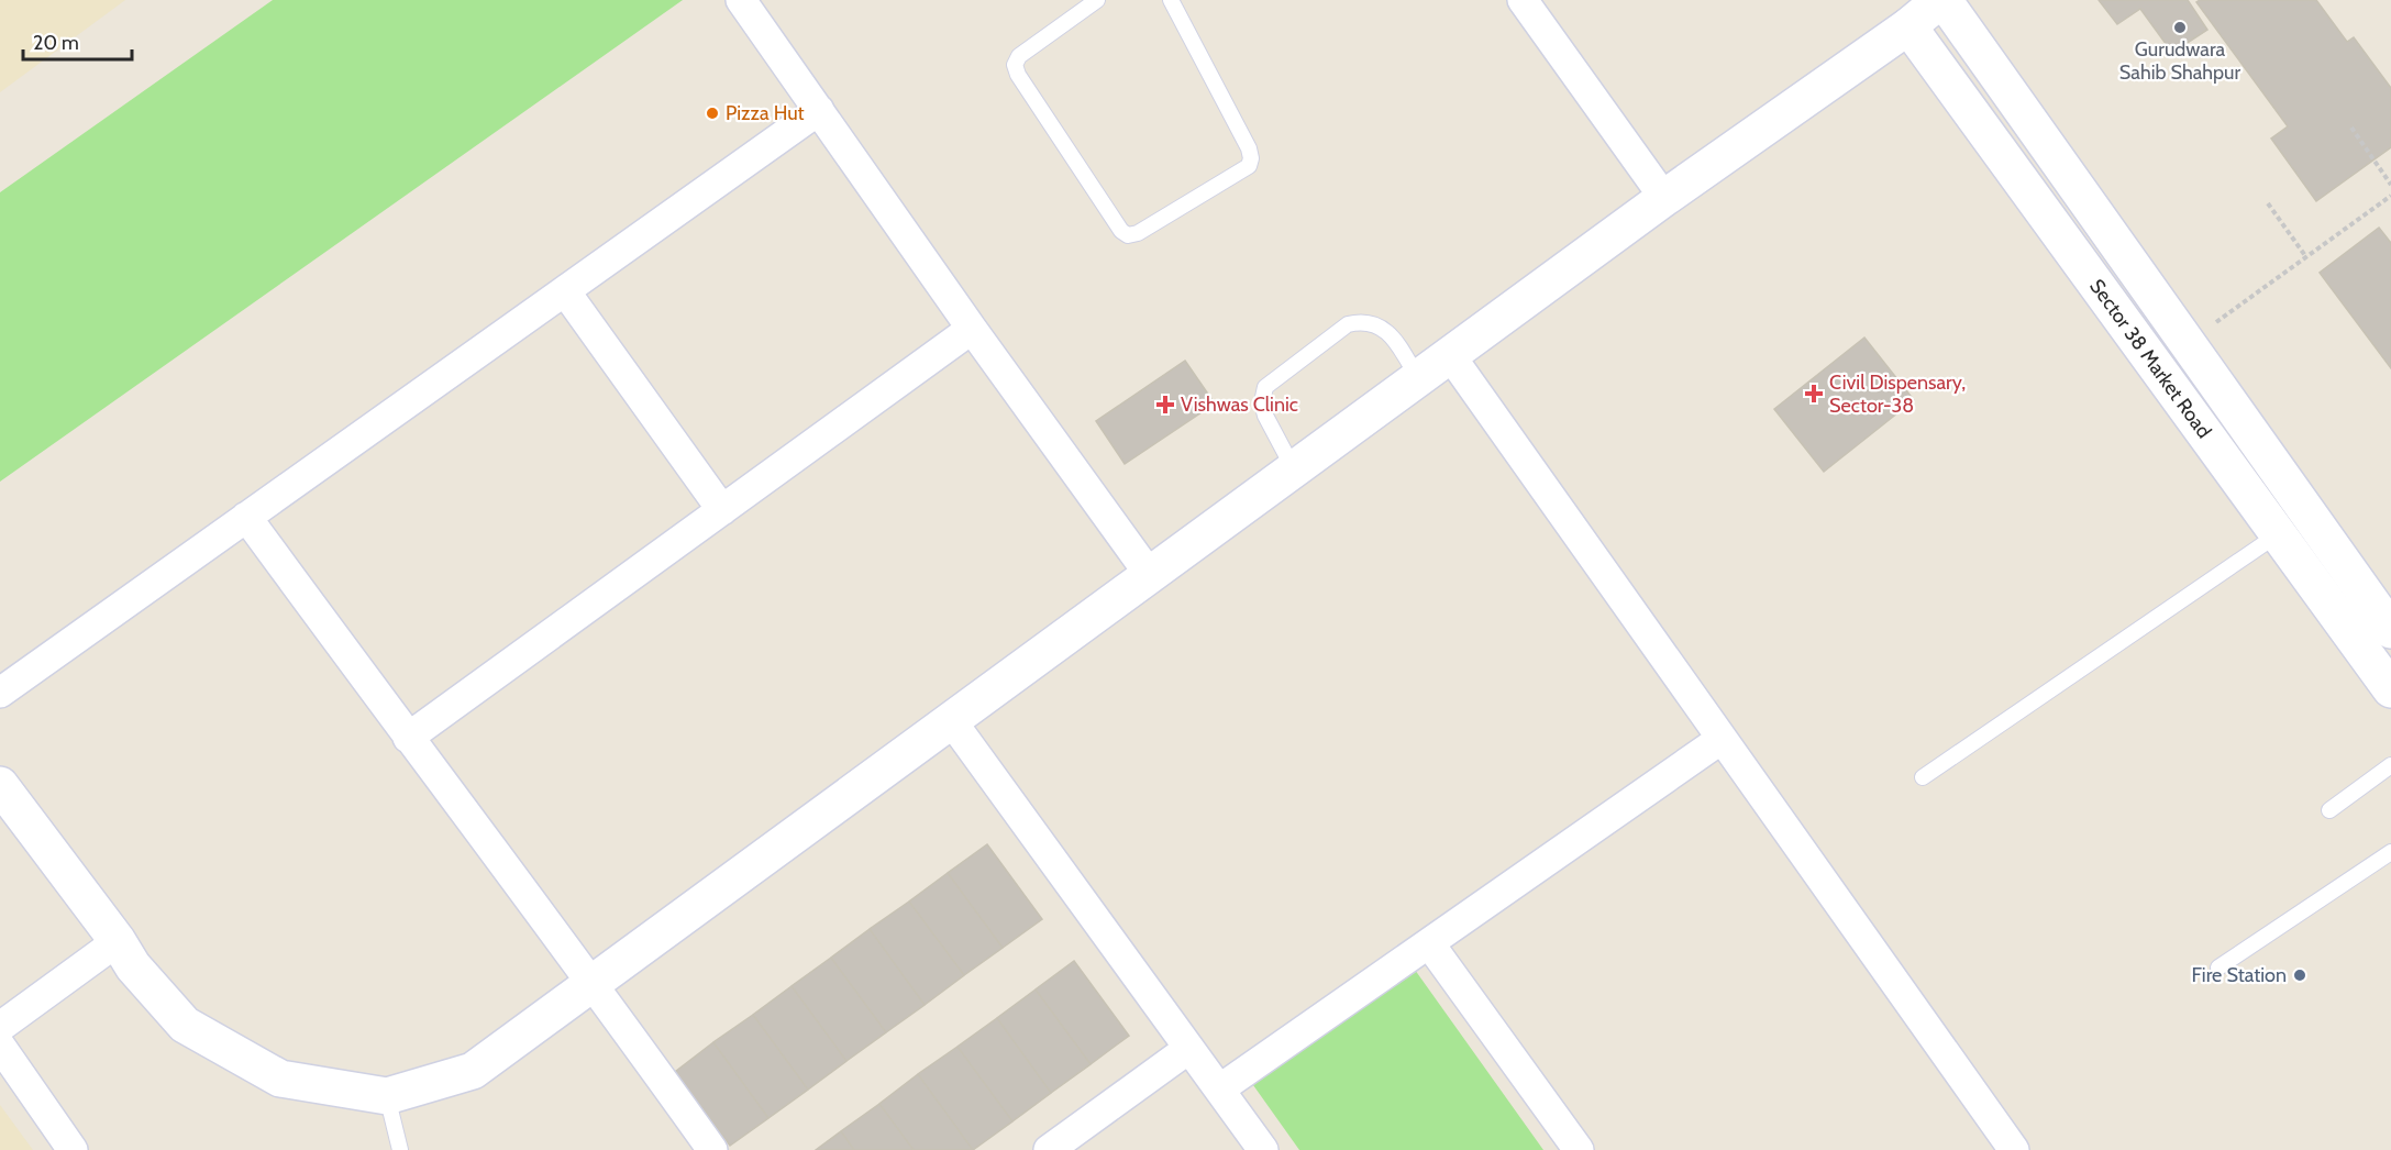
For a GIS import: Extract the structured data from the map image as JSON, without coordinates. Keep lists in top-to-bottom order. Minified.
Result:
{"streets":{"street":["Sector 38 Market Road"]},"places":{"other":["Gurudwara Sahib Shahpur","Pizza Hut","Fire Station"],"health":["Civil Dispensary, Sector-38","Vishwas Clinic"]},"scale_bar":"20 m"}
